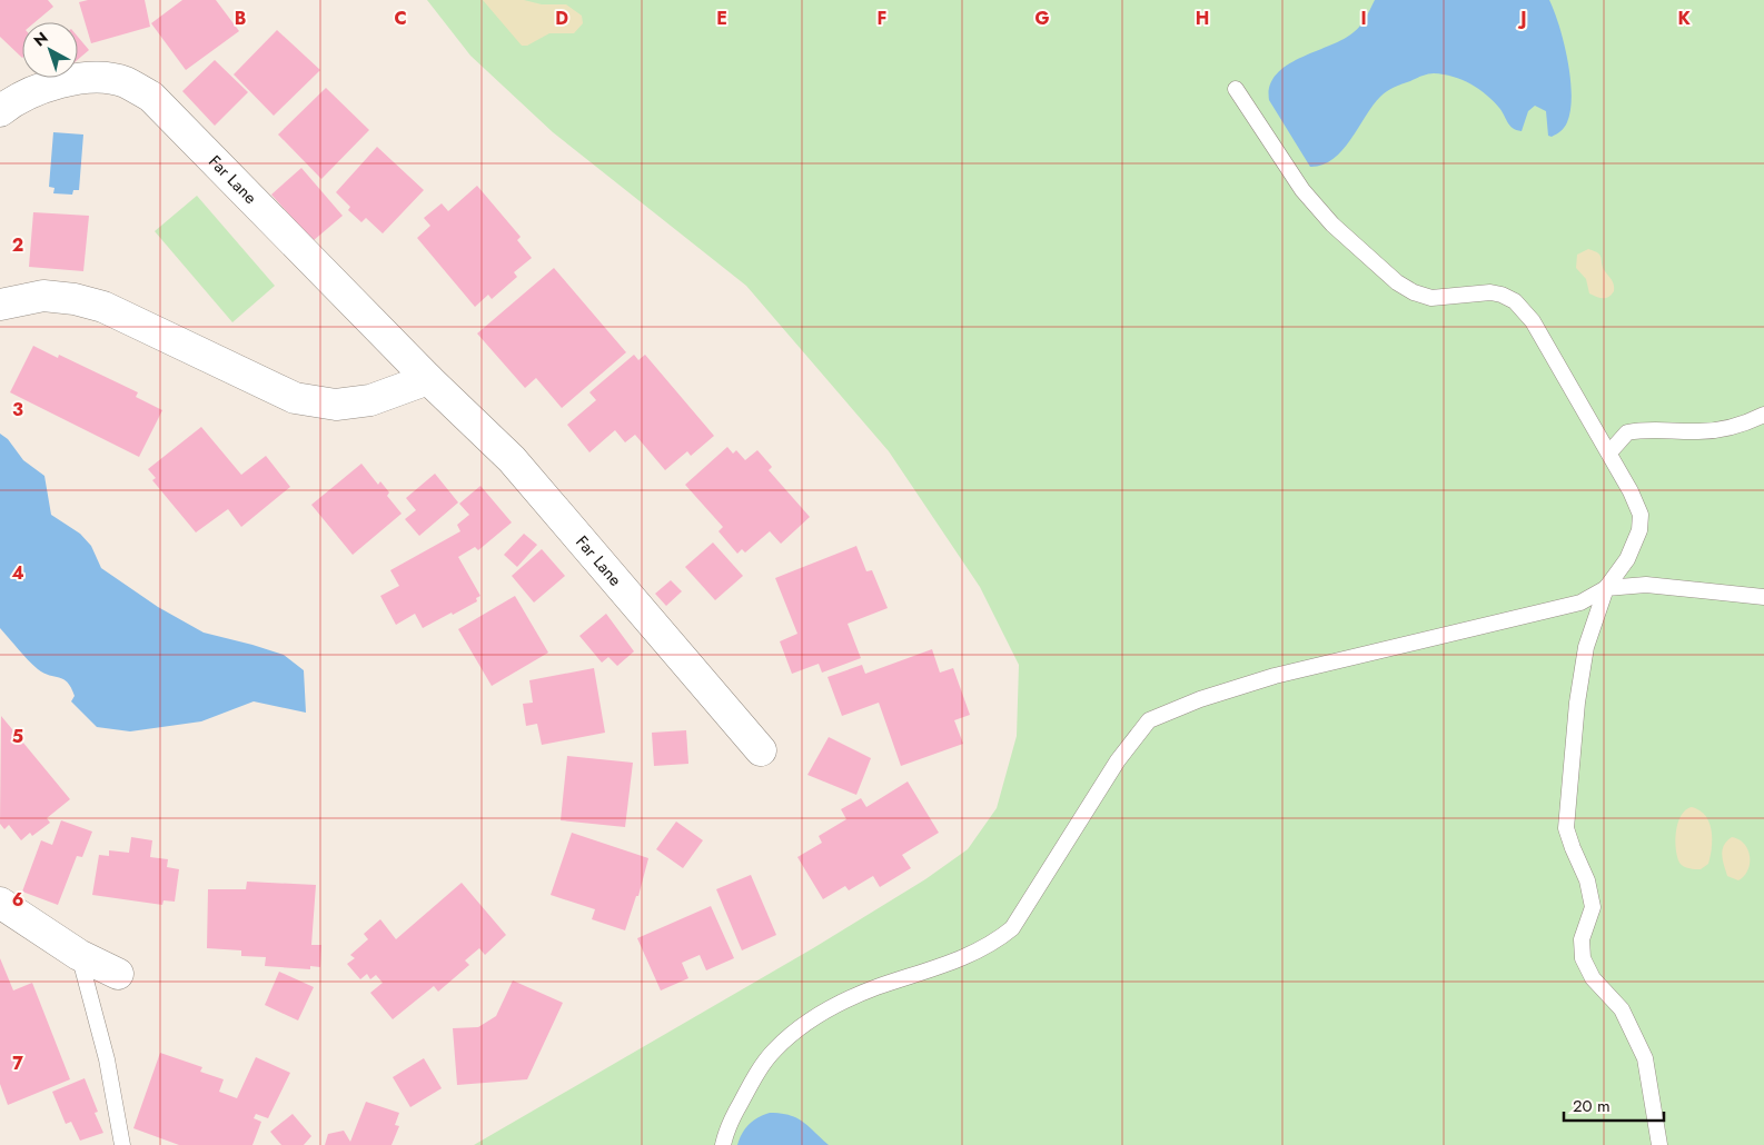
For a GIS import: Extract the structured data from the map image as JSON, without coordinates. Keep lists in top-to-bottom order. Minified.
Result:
{"streets":{"street":["Far Lane"]},"scale_bar":"20 m","north":"top left","grid":{"columns":["B","C","D","E","F","G","H","I","J","K"],"rows":["2","3","4","5","6","7"]}}
